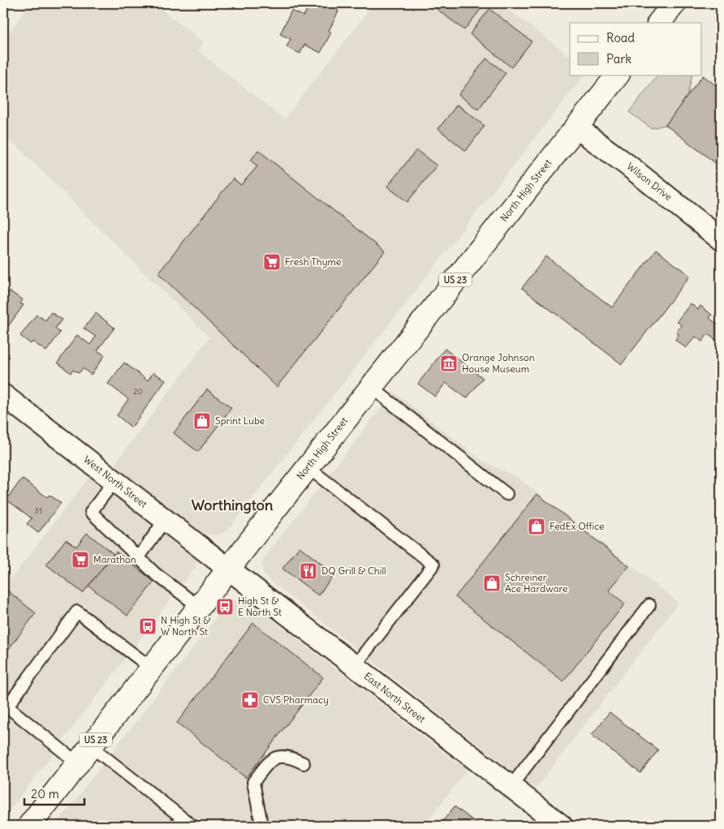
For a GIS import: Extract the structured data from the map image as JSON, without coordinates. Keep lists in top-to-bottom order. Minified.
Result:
{"streets":{"main road":["North High Street","US 23"],"street":["Wilson Drive","West North Street","East North Street"]},"crossings":[["Wilson Drive","North High Street"],["North High Street","West North Street"],["North High Street","East North Street"],["West North Street","East North Street"]],"districts":["Worthington"],"places":{"supermarket":["Fresh Thyme","Marathon"],"museum":["Orange Johnson House Museum"],"shop":["Sprint Lube","FedEx Office","Schreiner Ace Hardware"],"restaurant":["DQ Grill & Chill"],"bus stop":["High St & E North St","N High St & W North St"],"pharmacy":["CVS Pharmacy"]},"house_numbers":["20","31"],"legend":["Road","Park"],"scale_bar":"20 m"}
